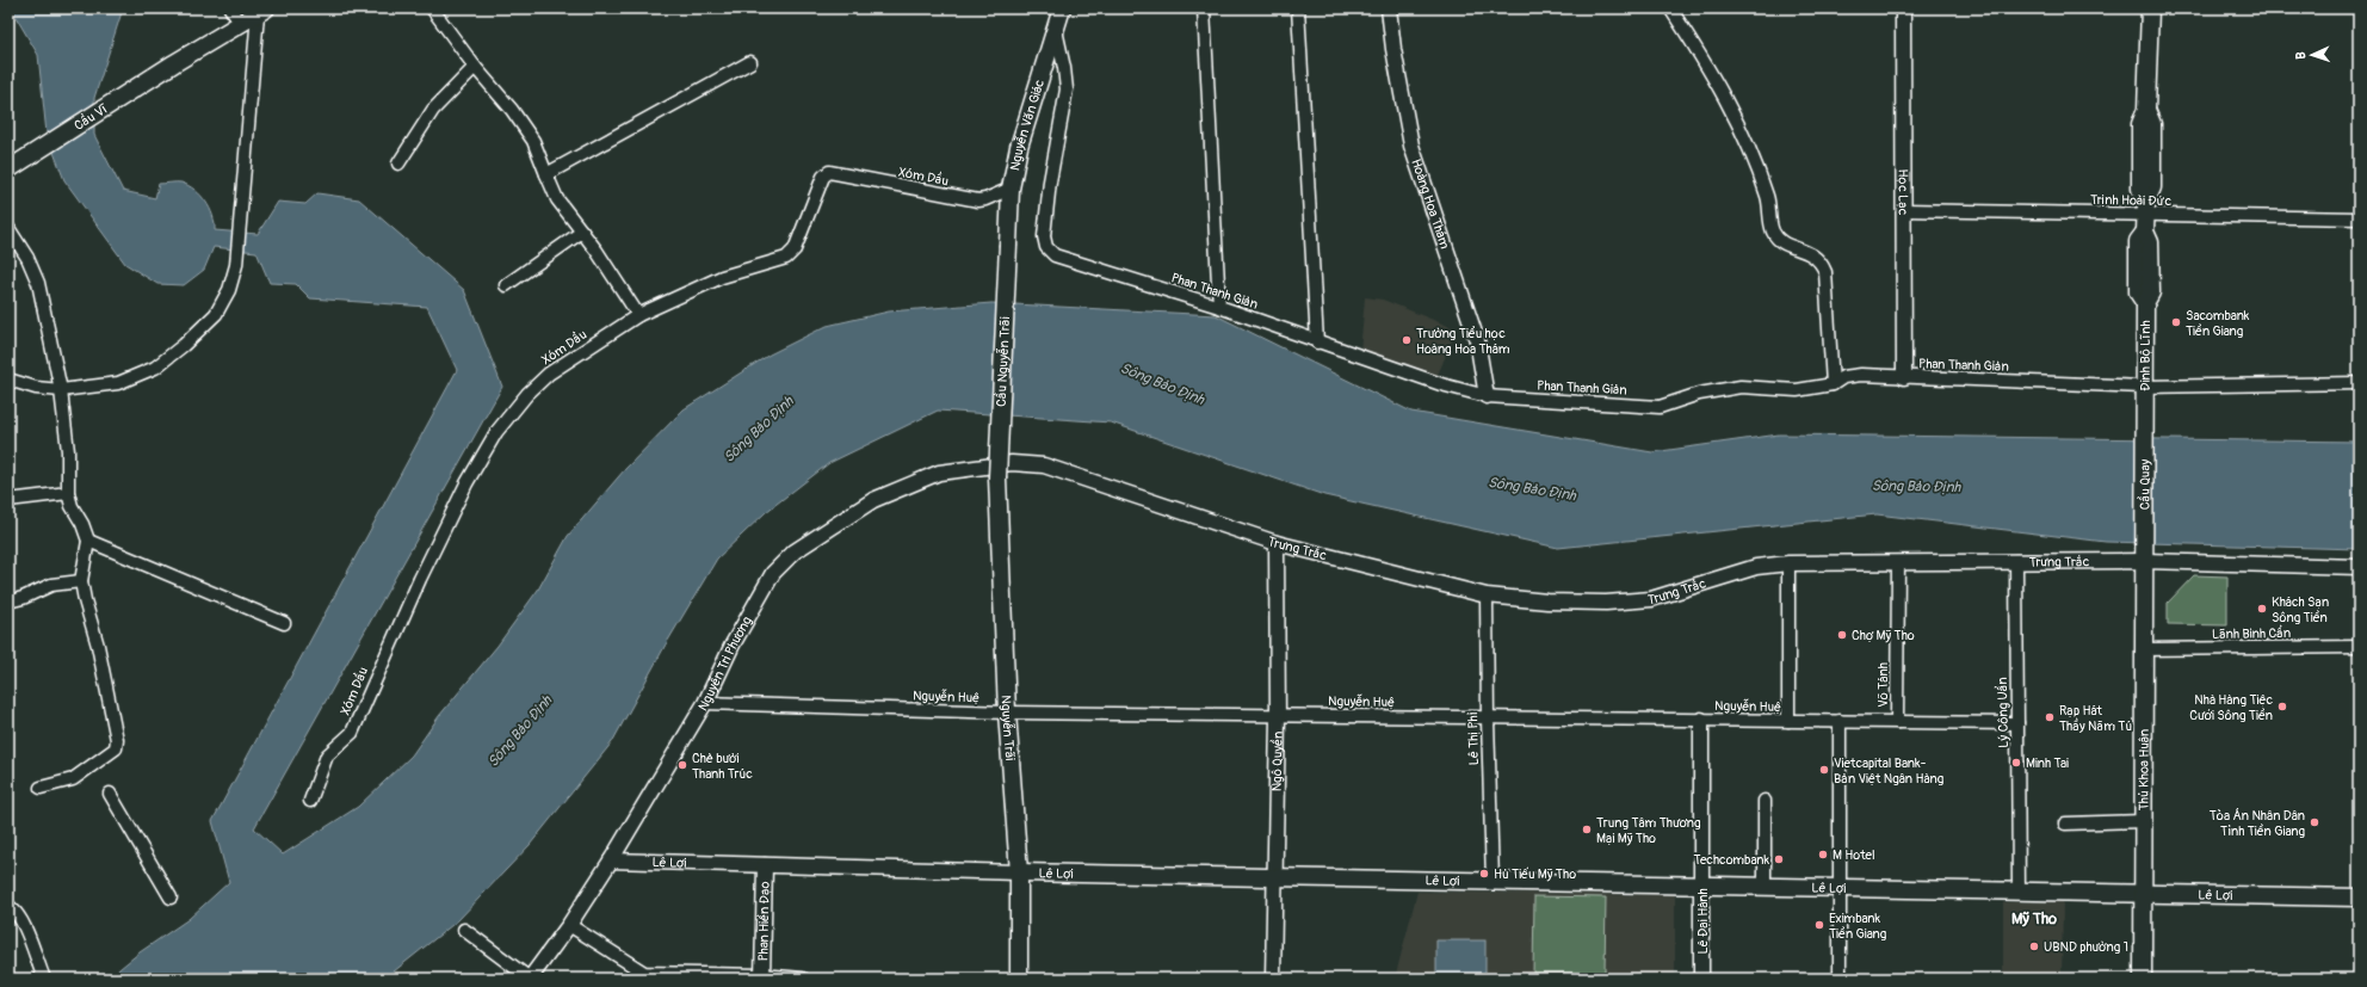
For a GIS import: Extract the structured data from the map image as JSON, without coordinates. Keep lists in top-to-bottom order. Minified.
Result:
{"streets":{"main road":["Cầu Vĩ","Nguyễn Văn Giác","Đinh Bộ Lĩnh","Cầu Nguyễn Trãi","Cầu Quay","Nguyễn Trãi","Thủ Khoa Huân","Lê Lợi"],"street":["Xóm Dầu","Học Lạc","Trịnh Hoài Đức","Hoàng Hoa Thám","Phan Thanh Giản","Trưng Trắc","Lãnh Binh Cẩn","Nguyễn Tri Phương","Võ Tánh","Nguyễn Huệ","Lý Công Uẩn","Lê Thị Phỉ","Ngô Quyền","Phan Hiển Đạo","Lê Đại Hành"]},"crossings":[["Nguyễn Văn Giác","Xóm Dầu"],["Nguyễn Văn Giác","Phan Thanh Giản"],["Nguyễn Văn Giác","Cầu Nguyễn Trãi"],["Học Lạc","Trịnh Hoài Đức"],["Học Lạc","Phan Thanh Giản"],["Trịnh Hoài Đức","Đinh Bộ Lĩnh"],["Hoàng Hoa Thám","Phan Thanh Giản"],["Phan Thanh Giản","Đinh Bộ Lĩnh"],["Đinh Bộ Lĩnh","Cầu Quay"],["Cầu Nguyễn Trãi","Nguyễn Trãi"],["Cầu Quay","Trưng Trắc"],["Cầu Quay","Thủ Khoa Huân"],["Trưng Trắc","Nguyễn Tri Phương"],["Trưng Trắc","Võ Tánh"],["Trưng Trắc","Lý Công Uẩn"],["Trưng Trắc","Lê Thị Phỉ"],["Trưng Trắc","Ngô Quyền"],["Trưng Trắc","Thủ Khoa Huân"],["Lãnh Binh Cẩn","Thủ Khoa Huân"],["Nguyễn Tri Phương","Nguyễn Huệ"],["Nguyễn Tri Phương","Lê Lợi"],["Võ Tánh","Nguyễn Huệ"],["Nguyễn Huệ","Lý Công Uẩn"],["Nguyễn Huệ","Nguyễn Trãi"],["Nguyễn Huệ","Lê Thị Phỉ"],["Nguyễn Huệ","Ngô Quyền"],["Nguyễn Huệ","Lê Đại Hành"],["Lý Công Uẩn","Lê Lợi"],["Nguyễn Trãi","Lê Lợi"],["Lê Thị Phỉ","Lê Lợi"],["Ngô Quyền","Lê Lợi"],["Thủ Khoa Huân","Lê Lợi"],["Lê Lợi","Phan Hiển Đạo"],["Lê Lợi","Lê Đại Hành"]],"districts":["Mỹ Tho"],"water":["Sông Bảo Định"],"places":["Sacombank Tiền Giang","Trường Tiểu học Hoàng Hoa Thám","Khách Sạn Sông Tiền","Chợ Mỹ Tho","Nhà Hàng Tiệc Cưới Sông Tiền","Rạp Hát Thầy Năm Tú","Minh Tai","Chè bưởi Thanh Trúc","Vietcapital Bank- Bản Việt Ngân Hàng","Tòa Án Nhân Dân Tỉnh Tiền Giang","Trung Tâm Thương Mại Mỹ Tho","M Hotel","Techcombank","Hủ Tiếu Mỹ Tho","Eximbank Tiền Giang","UBND phường 1"],"north":"left"}
